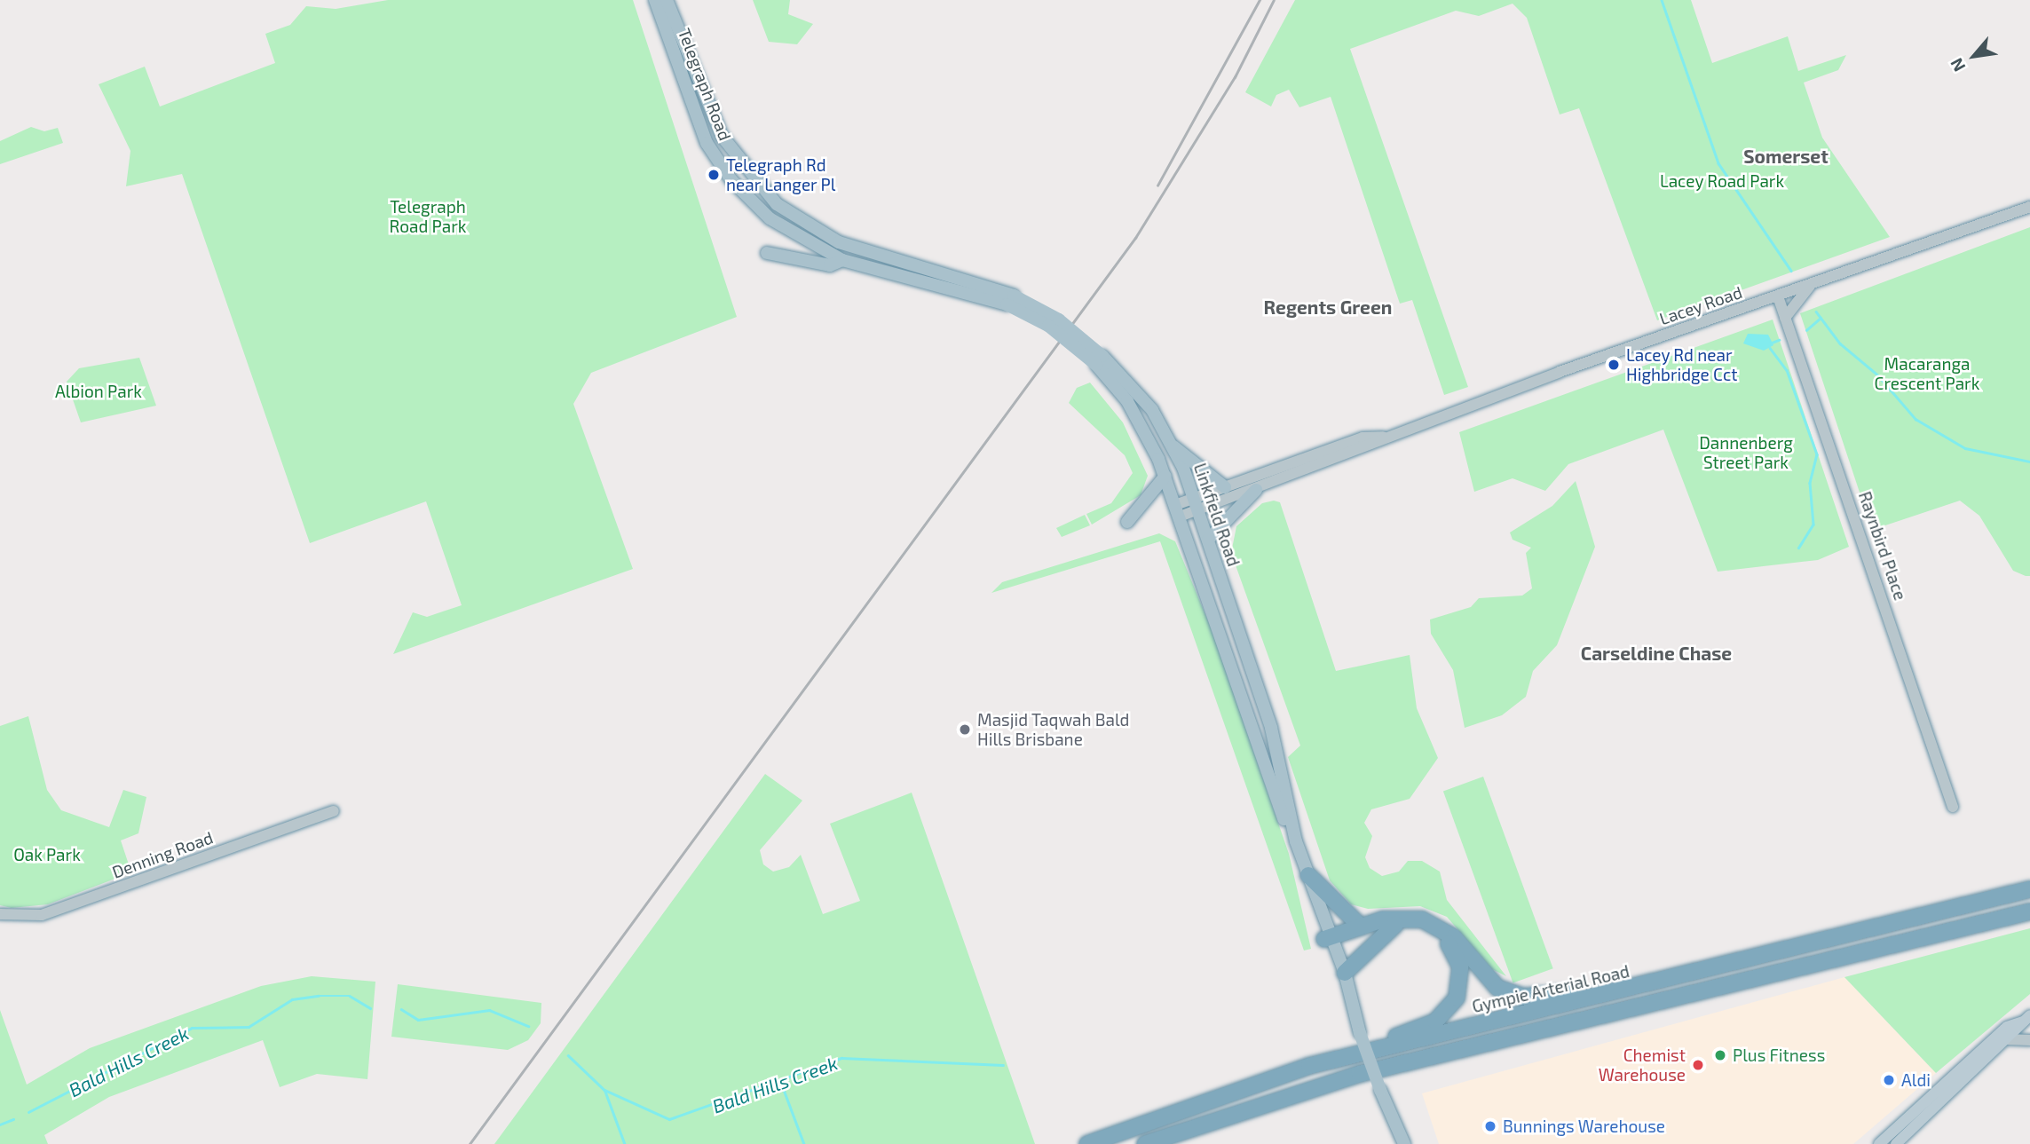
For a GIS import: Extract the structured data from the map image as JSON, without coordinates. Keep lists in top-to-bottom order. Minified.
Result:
{"streets":{"highway":["Gympie Arterial Road"],"main road":["Telegraph Road","Linkfield Road"],"street":["Lacey Road","Raynbird Place","Denning Road"]},"crossings":[["Telegraph Road","Linkfield Road"],["Lacey Road","Linkfield Road"],["Lacey Road","Raynbird Place"]],"districts":["Somerset","Regents Green","Carseldine Chase"],"water":["Bald Hills Creek"],"parks":["Lacey Road Park","Telegraph Road Park","Macaranga Crescent Park","Albion Park","Dannenberg Street Park","Oak Park"],"places":["Telegraph Rd near Langer Pl","Lacey Rd near Highbridge Cct","Masjid Taqwah Bald Hills Brisbane","Plus Fitness","Chemist Warehouse","Aldi","Bunnings Warehouse"],"north":"bottom left"}
